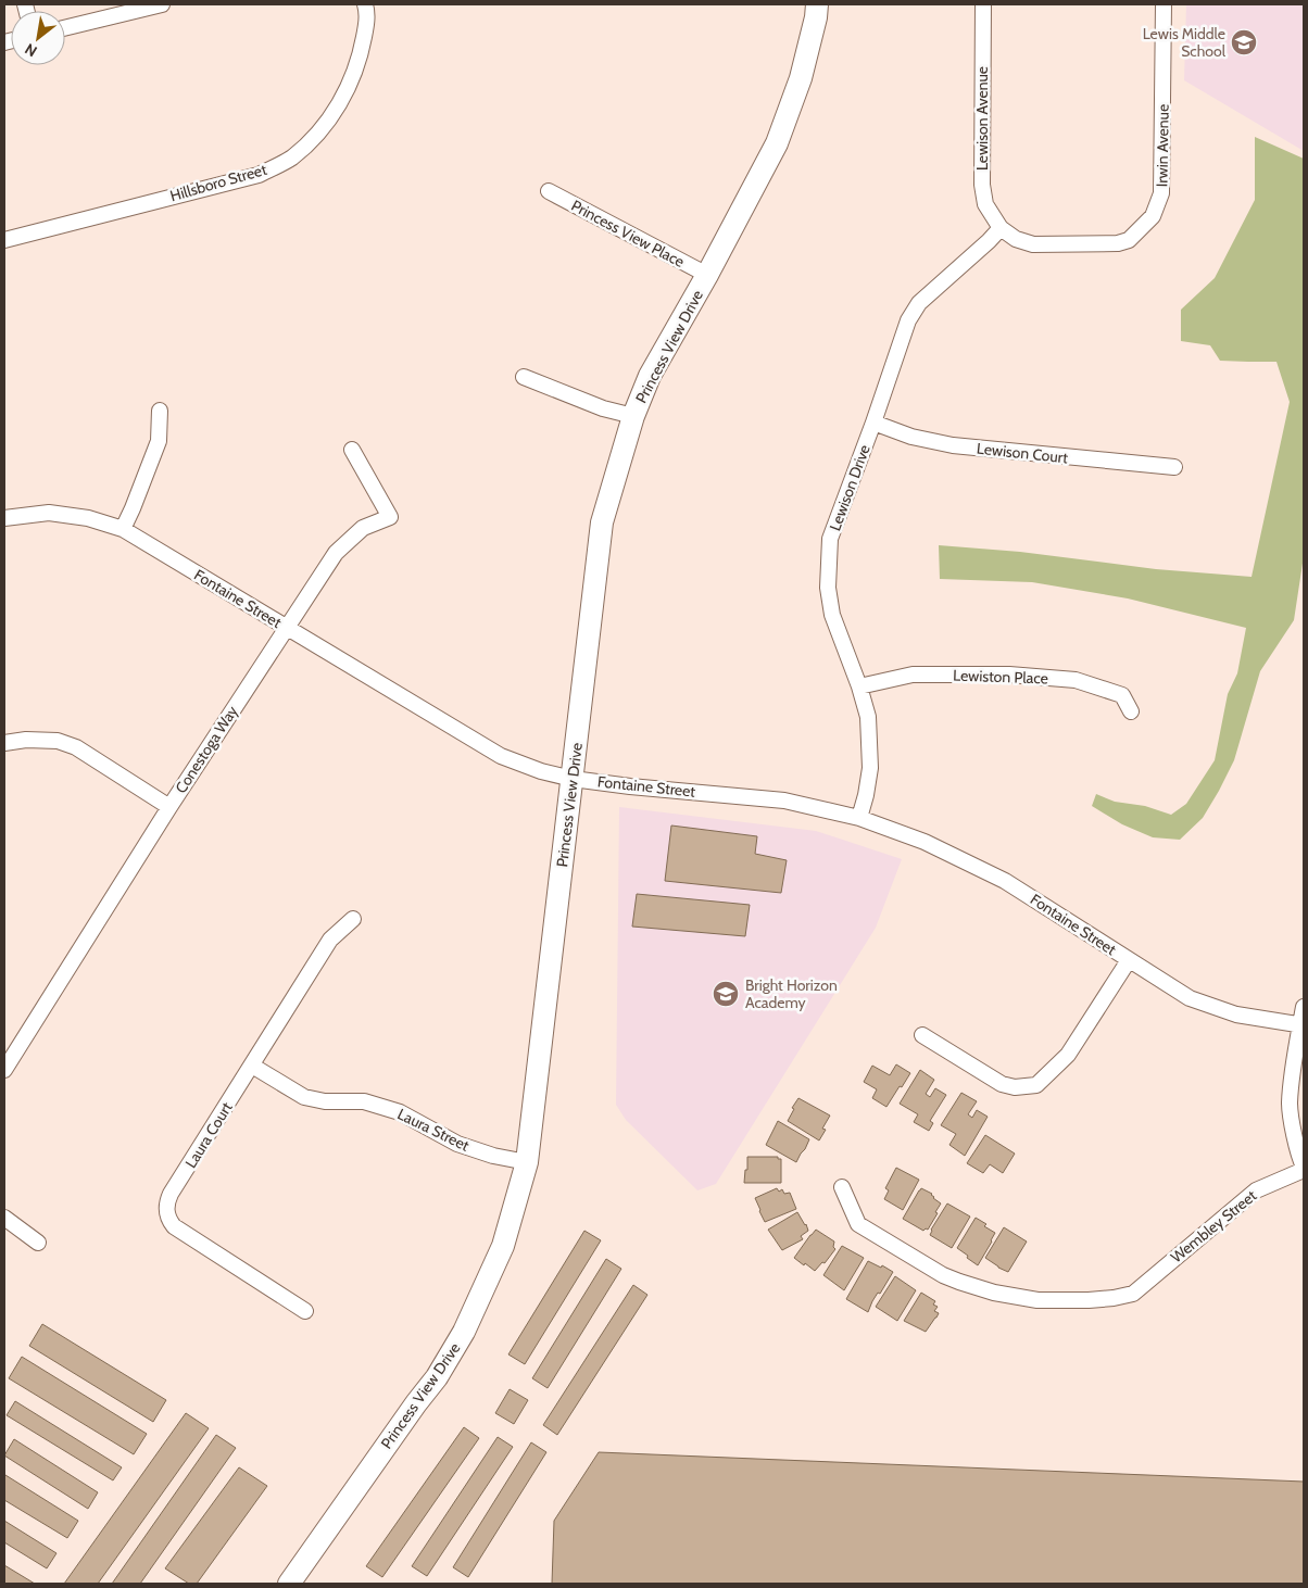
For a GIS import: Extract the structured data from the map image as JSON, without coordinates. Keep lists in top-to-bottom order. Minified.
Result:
{"streets":{"main road":["Princess View Drive"],"street":["Lewison Avenue","Irwin Avenue","Hillsboro Street","Princess View Place","Lewison Court","Lewison Drive","Fontaine Street","Lewiston Place","Conestoga Way","Laura Street","Laura Court","Wembley Street"]},"crossings":[["Lewison Avenue","Irwin Avenue"],["Lewison Avenue","Lewison Drive"],["Irwin Avenue","Lewison Drive"],["Princess View Place","Princess View Drive"],["Princess View Drive","Fontaine Street"],["Princess View Drive","Laura Street"],["Lewison Court","Lewison Drive"],["Lewison Drive","Fontaine Street"],["Lewison Drive","Lewiston Place"],["Fontaine Street","Conestoga Way"],["Laura Street","Laura Court"]],"places":{"school or university":["Lewis Middle School","Bright Horizon Academy"]},"north":"bottom left"}
